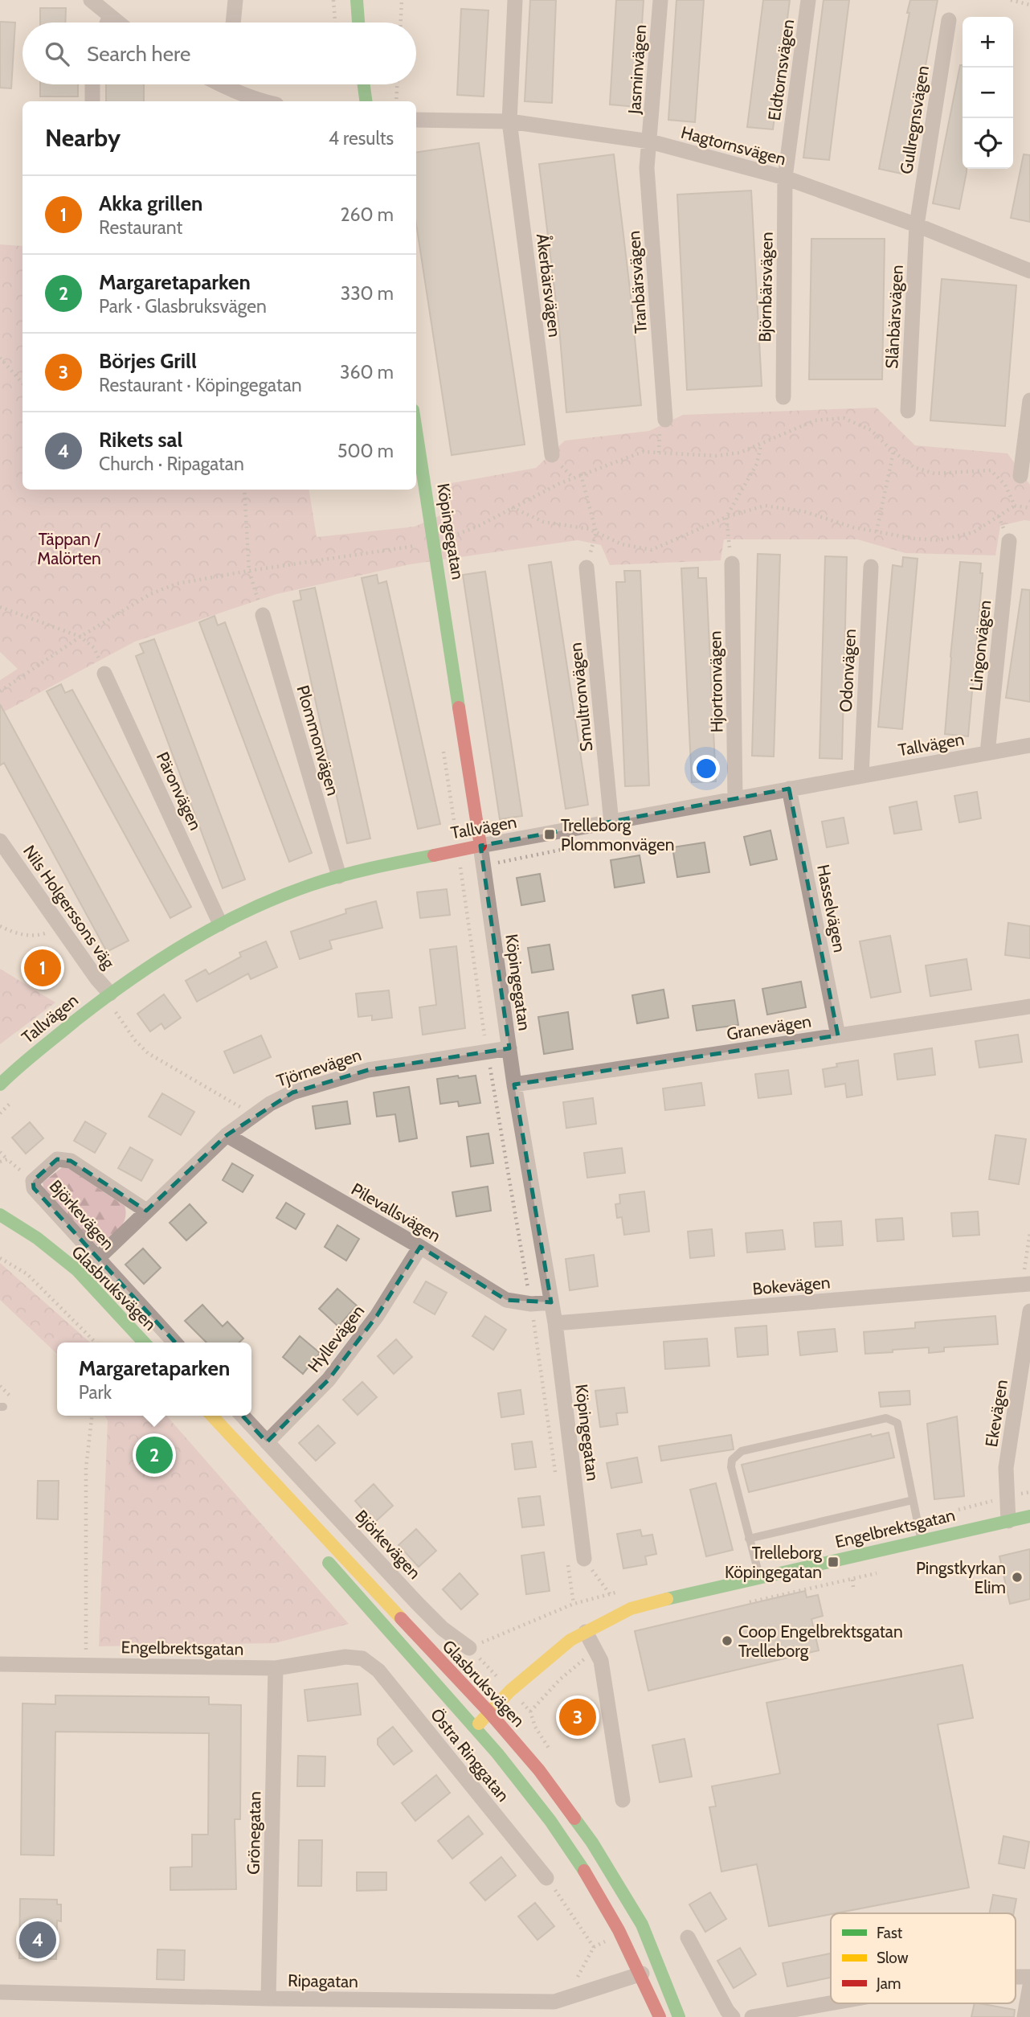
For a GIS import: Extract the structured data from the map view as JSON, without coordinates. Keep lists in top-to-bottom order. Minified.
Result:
{"streets":{"main road":["Köpingegatan","Tallvägen","Glasbruksvägen","Engelbrektsgatan"],"street":["Jasminvägen","Eldtornsvägen","Gullregnsvägen","Hagtornsvägen","Tranbärsvägen","Åkerbärsvägen","Björnbärsvägen","Slånbärsvägen","Lingonvägen","Odonvägen","Hjortronvägen","Smultronvägen","Plommonvägen","Päronvägen","Nils Holgerssons väg","Hasselvägen","Granevägen","Tjörnevägen","Pilevallsvägen","Björkevägen","Bokevägen","Hyllevägen","Ekevägen","Östra Ringgatan","Grönegatan","Ripagatan"]},"crossings":[["Jasminvägen","Hagtornsvägen"],["Jasminvägen","Tranbärsvägen"],["Eldtornsvägen","Hagtornsvägen"],["Eldtornsvägen","Björnbärsvägen"],["Gullregnsvägen","Hagtornsvägen"],["Gullregnsvägen","Slånbärsvägen"],["Hagtornsvägen","Tranbärsvägen"],["Hagtornsvägen","Åkerbärsvägen"],["Hagtornsvägen","Björnbärsvägen"],["Hagtornsvägen","Slånbärsvägen"],["Köpingegatan","Tallvägen"],["Köpingegatan","Granevägen"],["Köpingegatan","Tjörnevägen"],["Köpingegatan","Pilevallsvägen"],["Köpingegatan","Bokevägen"],["Lingonvägen","Tallvägen"],["Odonvägen","Tallvägen"],["Hjortronvägen","Tallvägen"],["Smultronvägen","Tallvägen"],["Plommonvägen","Tallvägen"],["Tallvägen","Päronvägen"],["Tallvägen","Nils Holgerssons väg"],["Tallvägen","Hasselvägen"],["Hasselvägen","Granevägen"],["Tjörnevägen","Pilevallsvägen"],["Tjörnevägen","Björkevägen"],["Pilevallsvägen","Hyllevägen"],["Björkevägen","Hyllevägen"],["Glasbruksvägen","Engelbrektsgatan"],["Glasbruksvägen","Ripagatan"],["Ekevägen","Engelbrektsgatan"],["Engelbrektsgatan","Östra Ringgatan"],["Engelbrektsgatan","Grönegatan"],["Grönegatan","Ripagatan"]],"parks":["Täppan / Malörten"],"places":{"transit":["Trelleborg Plommonvägen","Trelleborg Köpingegatan"],"other":["Pingstkyrkan Elim","Coop Engelbrektsgatan Trelleborg"]},"legend":["Fast","Slow","Jam"],"page":{"map_buttons":["+","−"],"search":"Search here","heading":["Nearby","4 results"],"list":[{"mark":"1","name":"Akka grillen","note":"Restaurant","value":"260 m"},{"mark":"2","name":"Margaretaparken","note":"Park · Glasbruksvägen","value":"330 m"},{"mark":"3","name":"Börjes Grill","note":"Restaurant · Köpingegatan","value":"360 m"},{"mark":"4","name":"Rikets sal","note":"Church · Ripagatan","value":"500 m"}],"pins":["1","2","3","4"],"popup":["Margaretaparken","Park"]}}
